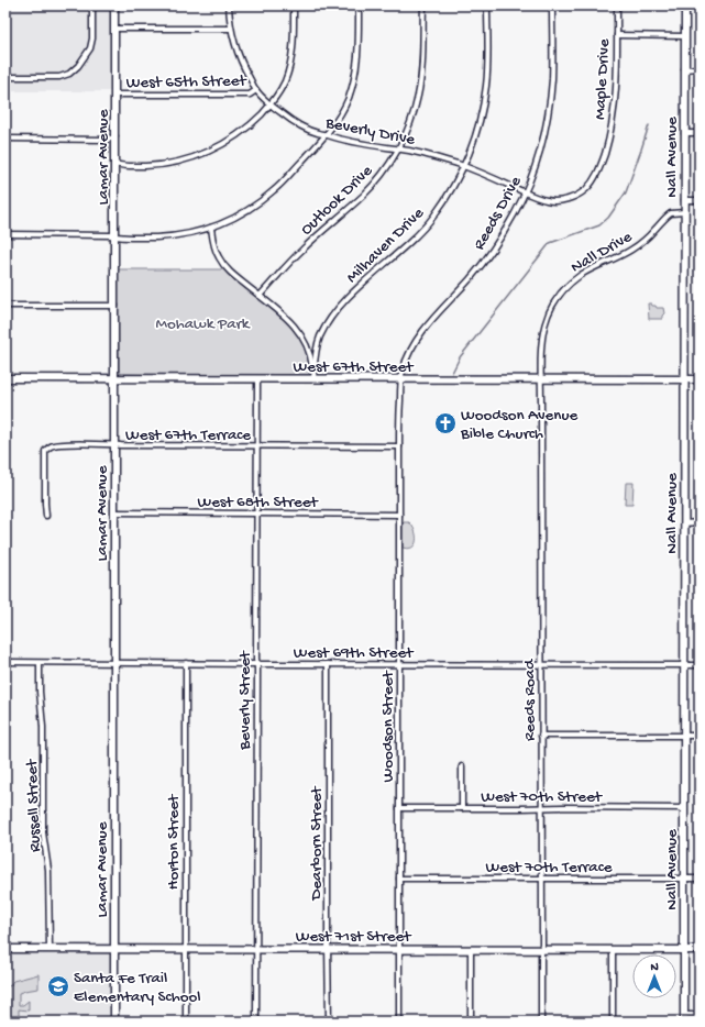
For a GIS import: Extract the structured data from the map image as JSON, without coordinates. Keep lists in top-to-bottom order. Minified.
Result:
{"streets":{"street":["Maple Drive","West 65th Street","Beverly Drive","Lamar Avenue","Nall Avenue","Outlook Drive","Reeds Drive","Milhaven Drive","Nall Drive","West 67th Street","West 67th Terrace","West 68th Street","West 69th Street","Beverly Street","Reeds Road","Woodson Street","West 70th Street","Russell Street","Horton Street","Dearborn Street","West 70th Terrace","West 71st Street"]},"crossings":[["Maple Drive","Beverly Drive"],["Maple Drive","Reeds Drive"],["West 65th Street","Beverly Drive"],["West 65th Street","Lamar Avenue"],["Beverly Drive","Outlook Drive"],["Beverly Drive","Reeds Drive"],["Beverly Drive","Milhaven Drive"],["Lamar Avenue","West 67th Street"],["Lamar Avenue","West 67th Terrace"],["Lamar Avenue","West 68th Street"],["Lamar Avenue","West 69th Street"],["Lamar Avenue","West 71st Street"],["Nall Avenue","Nall Drive"],["Nall Avenue","West 67th Street"],["Nall Avenue","West 69th Street"],["Nall Avenue","West 70th Street"],["Nall Avenue","West 70th Terrace"],["Nall Avenue","West 71st Street"],["Reeds Drive","West 67th Street"],["Reeds Drive","Woodson Street"],["Milhaven Drive","West 67th Street"],["Nall Drive","West 67th Street"],["Nall Drive","Reeds Road"],["West 67th Street","Beverly Street"],["West 67th Street","Reeds Road"],["West 67th Street","Woodson Street"],["West 67th Terrace","Beverly Street"],["West 67th Terrace","Woodson Street"],["West 68th Street","Beverly Street"],["West 68th Street","Woodson Street"],["West 69th Street","Beverly Street"],["West 69th Street","Reeds Road"],["West 69th Street","Woodson Street"],["West 69th Street","Russell Street"],["West 69th Street","Horton Street"],["West 69th Street","Dearborn Street"],["Beverly Street","West 71st Street"],["Reeds Road","West 70th Street"],["Reeds Road","West 70th Terrace"],["Reeds Road","West 71st Street"],["Woodson Street","West 70th Street"],["Woodson Street","West 70th Terrace"],["Woodson Street","West 71st Street"],["Russell Street","West 71st Street"],["Horton Street","West 71st Street"],["Dearborn Street","West 71st Street"]],"parks":["Mohawk Park"],"places":{"church":["Woodson Avenue Bible Church"],"school or university":["Santa Fe Trail Elementary School"]},"north":"top"}
